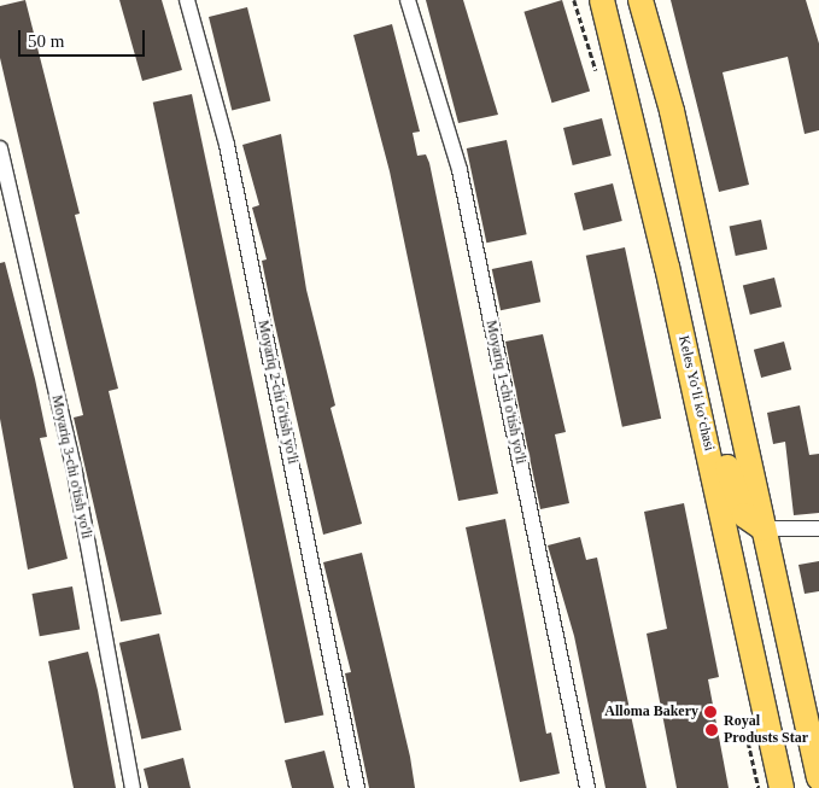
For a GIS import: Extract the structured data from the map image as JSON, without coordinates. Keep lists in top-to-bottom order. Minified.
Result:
{"streets":{"main road":["Keles Yoʻli koʻchasi"],"street":["Moyariq 2-chi o'tish yo'li","Moyariq 1-chi o'tish yo'li","Moyariq 3-chi o'tish yo'li"]},"places":["Alloma Bakery","Royal Produsts Star"],"scale_bar":"50 m"}
